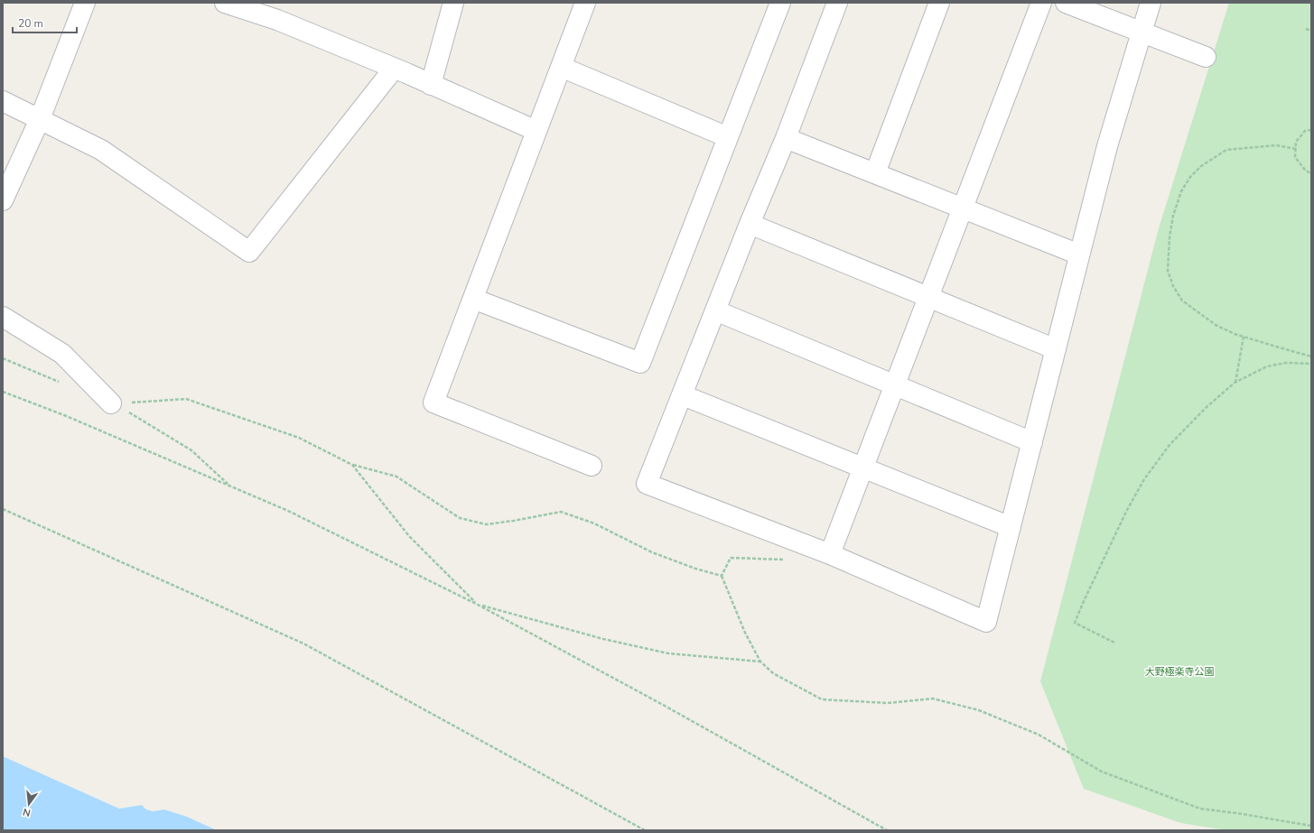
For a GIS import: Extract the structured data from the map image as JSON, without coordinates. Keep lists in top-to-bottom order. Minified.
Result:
{"parks":["大野極楽寺公園"],"scale_bar":"20 m","north":"bottom"}
